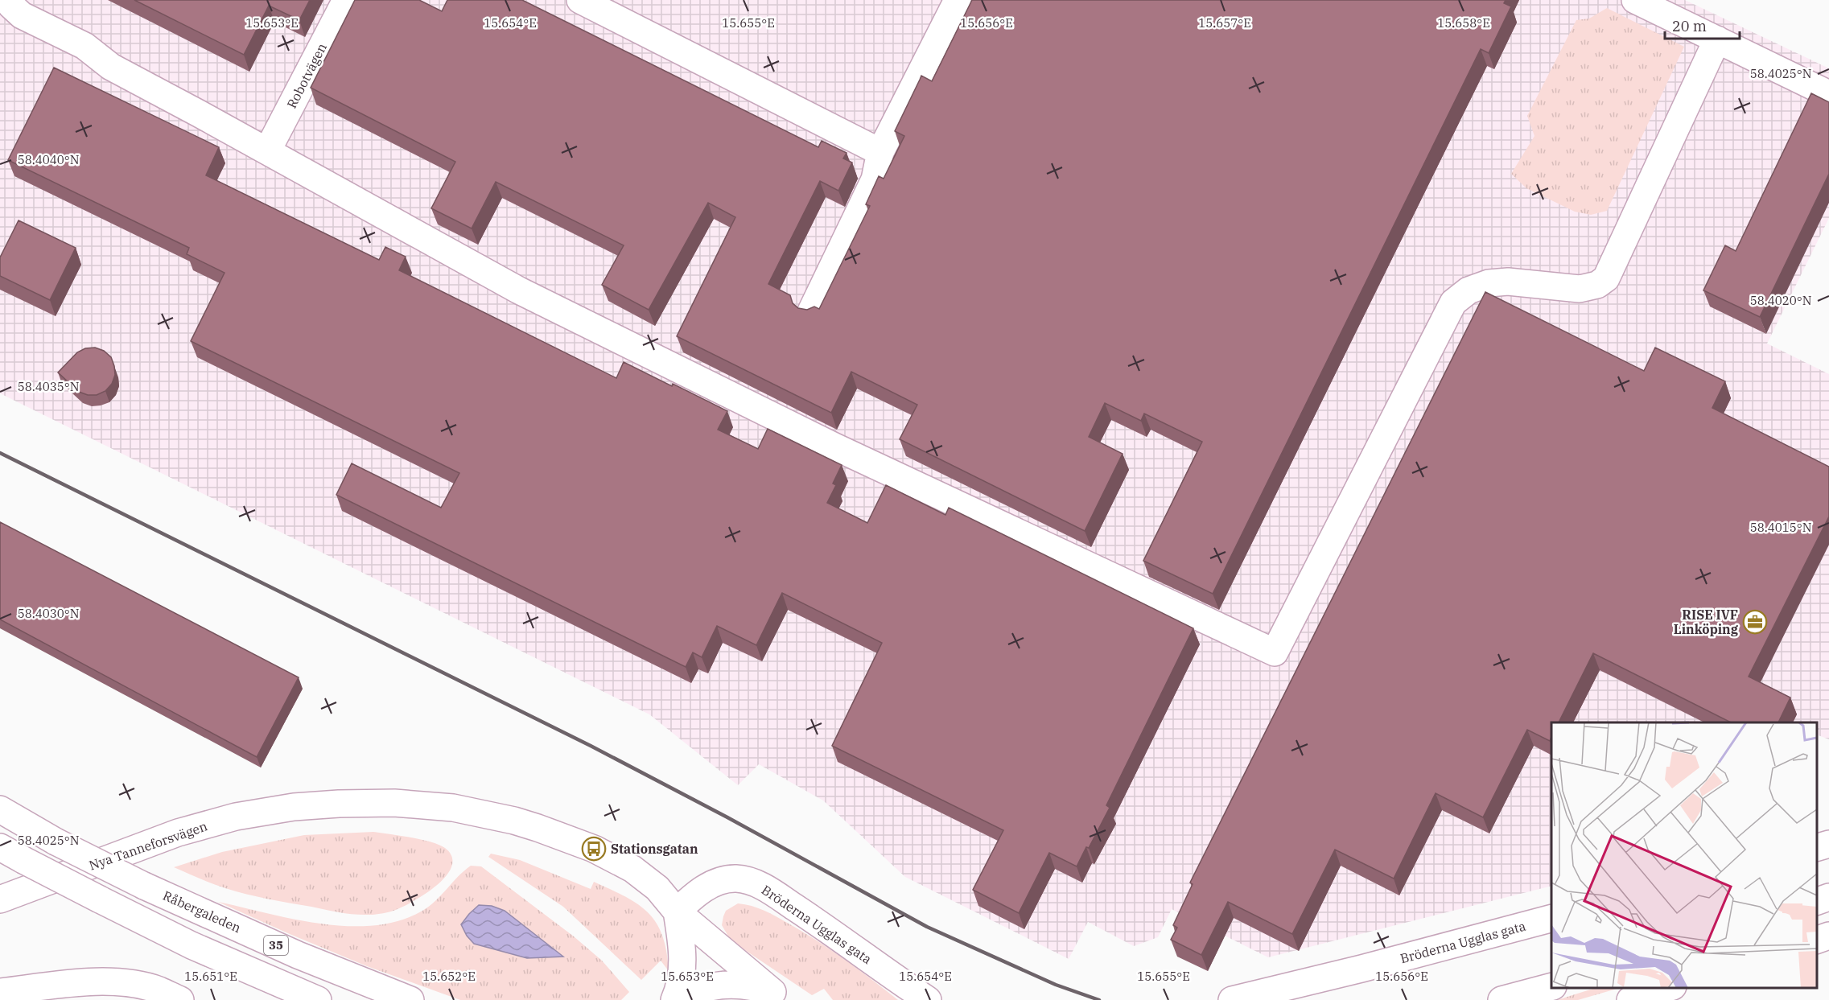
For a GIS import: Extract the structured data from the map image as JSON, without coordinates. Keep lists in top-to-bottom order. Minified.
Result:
{"streets":{"street":["Robotvägen","Nya Tanneforsvägen","Råbergaleden","Bröderna Ugglas gata","35"]},"crossings":[["Nya Tanneforsvägen","Bröderna Ugglas gata"]],"places":{"office":["RISE IVF Linköping"],"bus stop":["Stationsgatan"]},"scale_bar":"20 m","coordinates":["15.653°E","15.654°E","15.655°E","15.656°E","15.657°E","15.658°E","58.4025°N","58.4040°N","58.4020°N","58.4035°N","58.4015°N","58.4030°N","15.651°E","15.652°E"]}
